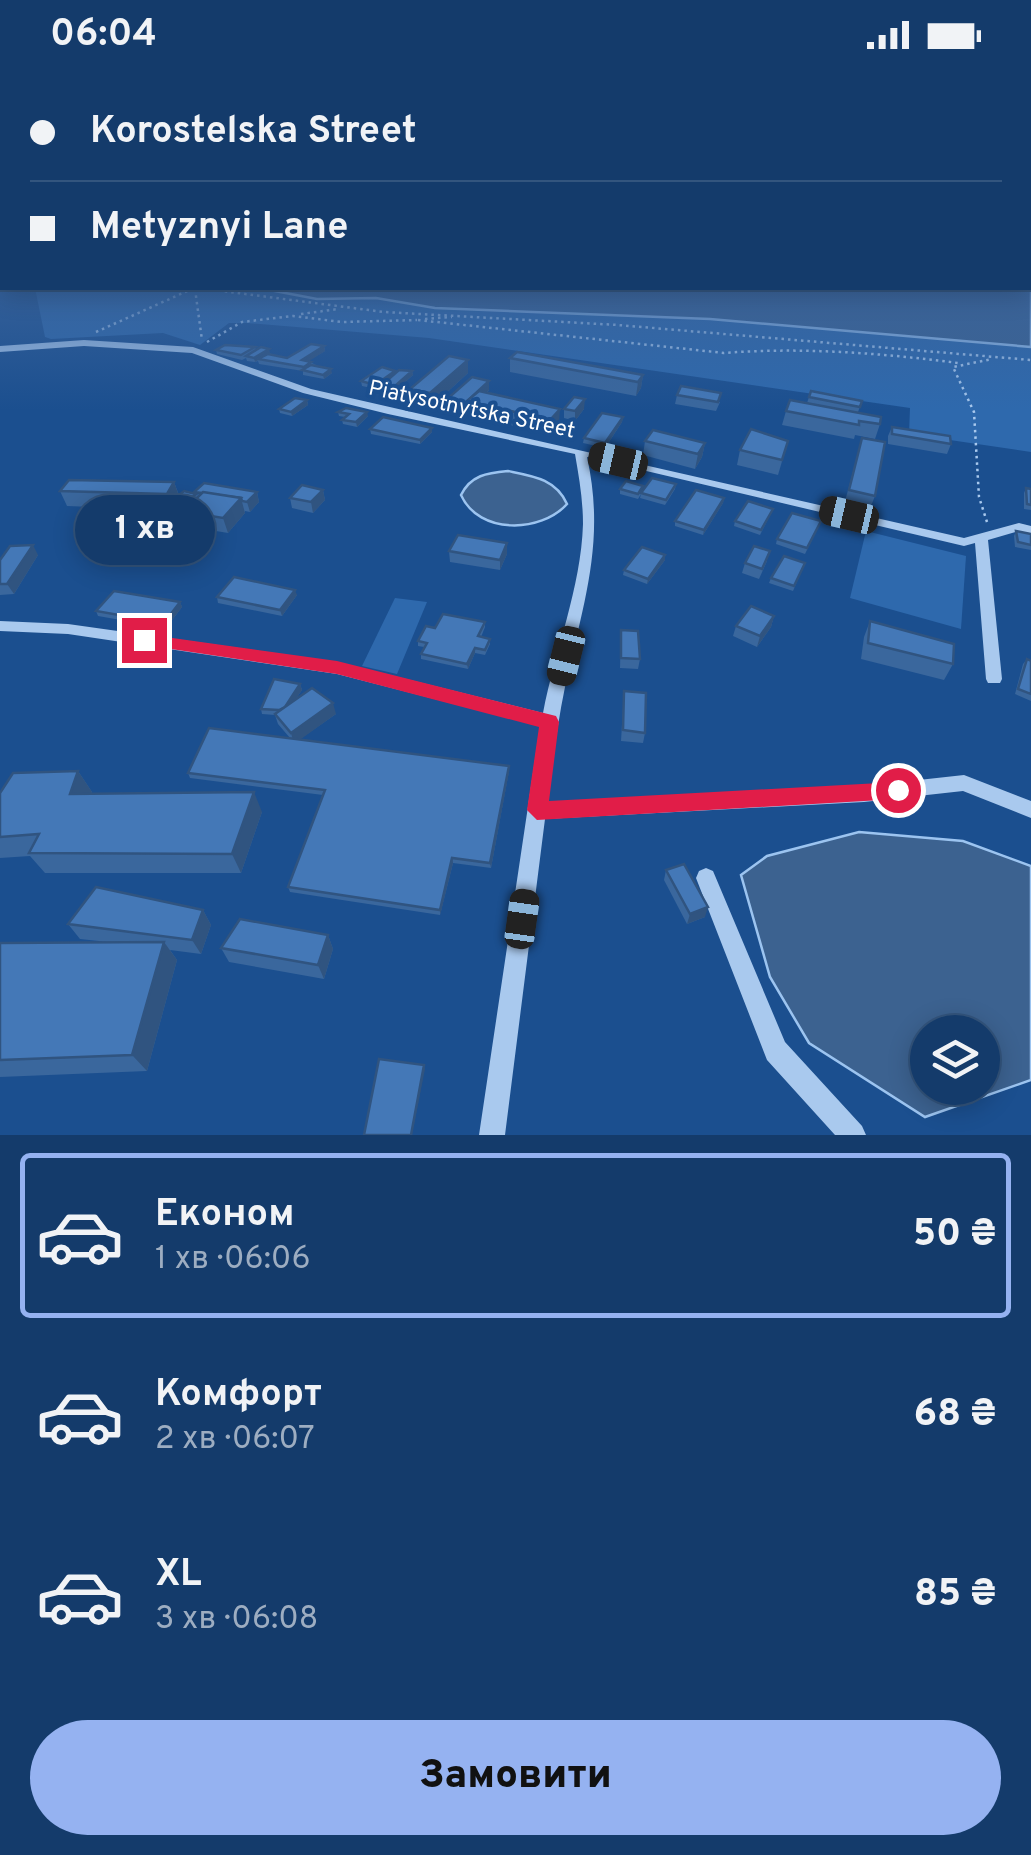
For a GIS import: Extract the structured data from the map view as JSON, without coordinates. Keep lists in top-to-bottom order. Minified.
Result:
{"streets":{"street":["Piatysotnytska Street"]},"page":{"status":"06:04","banner":["Korostelska Street","Metyznyi Lane"],"bubble":"1 хв","list":[{"name":"Економ","note":"1 хв · 06:06","value":"50 ₴"},{"name":"Комфорт","note":"2 хв · 06:07","value":"68 ₴"},{"name":"XL","note":"3 хв · 06:08","value":"85 ₴"}],"buttons":"Замовити"}}
